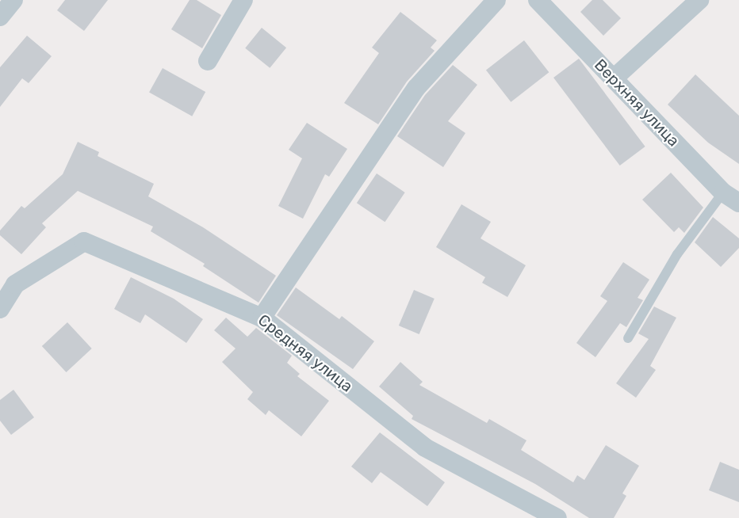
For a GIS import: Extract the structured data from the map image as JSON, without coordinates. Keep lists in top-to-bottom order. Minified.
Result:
{"streets":{"street":["Верхняя улица","Средняя улица"]}}
